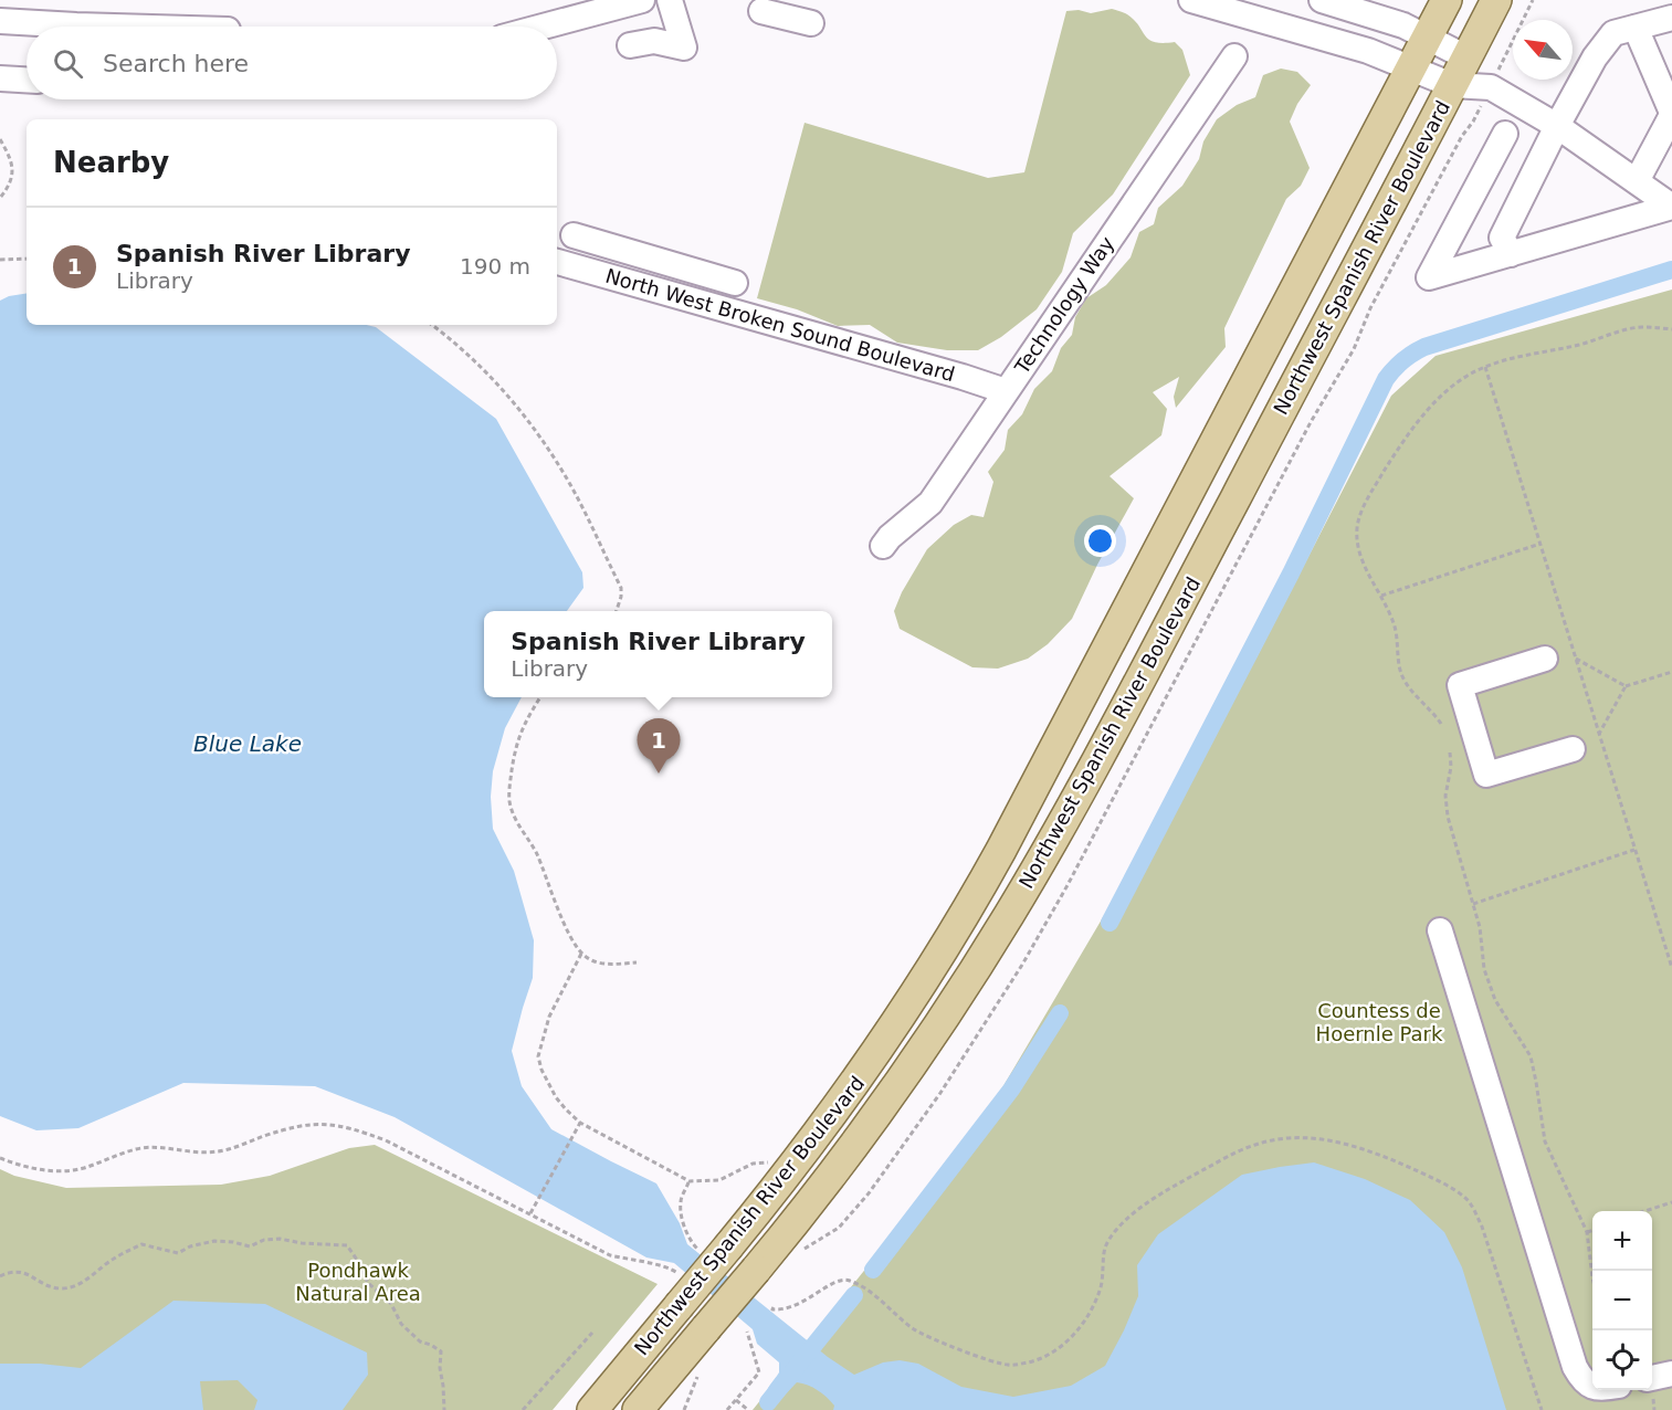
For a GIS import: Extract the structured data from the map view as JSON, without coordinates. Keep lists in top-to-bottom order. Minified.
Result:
{"streets":{"main road":["Northwest Spanish River Boulevard"],"street":["Technology Way","North West Broken Sound Boulevard"]},"crossings":[["Technology Way","North West Broken Sound Boulevard"]],"water":["Blue Lake"],"parks":["Countess de Hoernle Park","Pondhawk Natural Area"],"north":"top left","page":{"search":"Search here","heading":"Nearby","list":[{"mark":"1","name":"Spanish River Library","note":"Library","value":"190 m"}],"popup":["Spanish River Library","Library"],"pins":"1","map_buttons":["+","−"]}}
